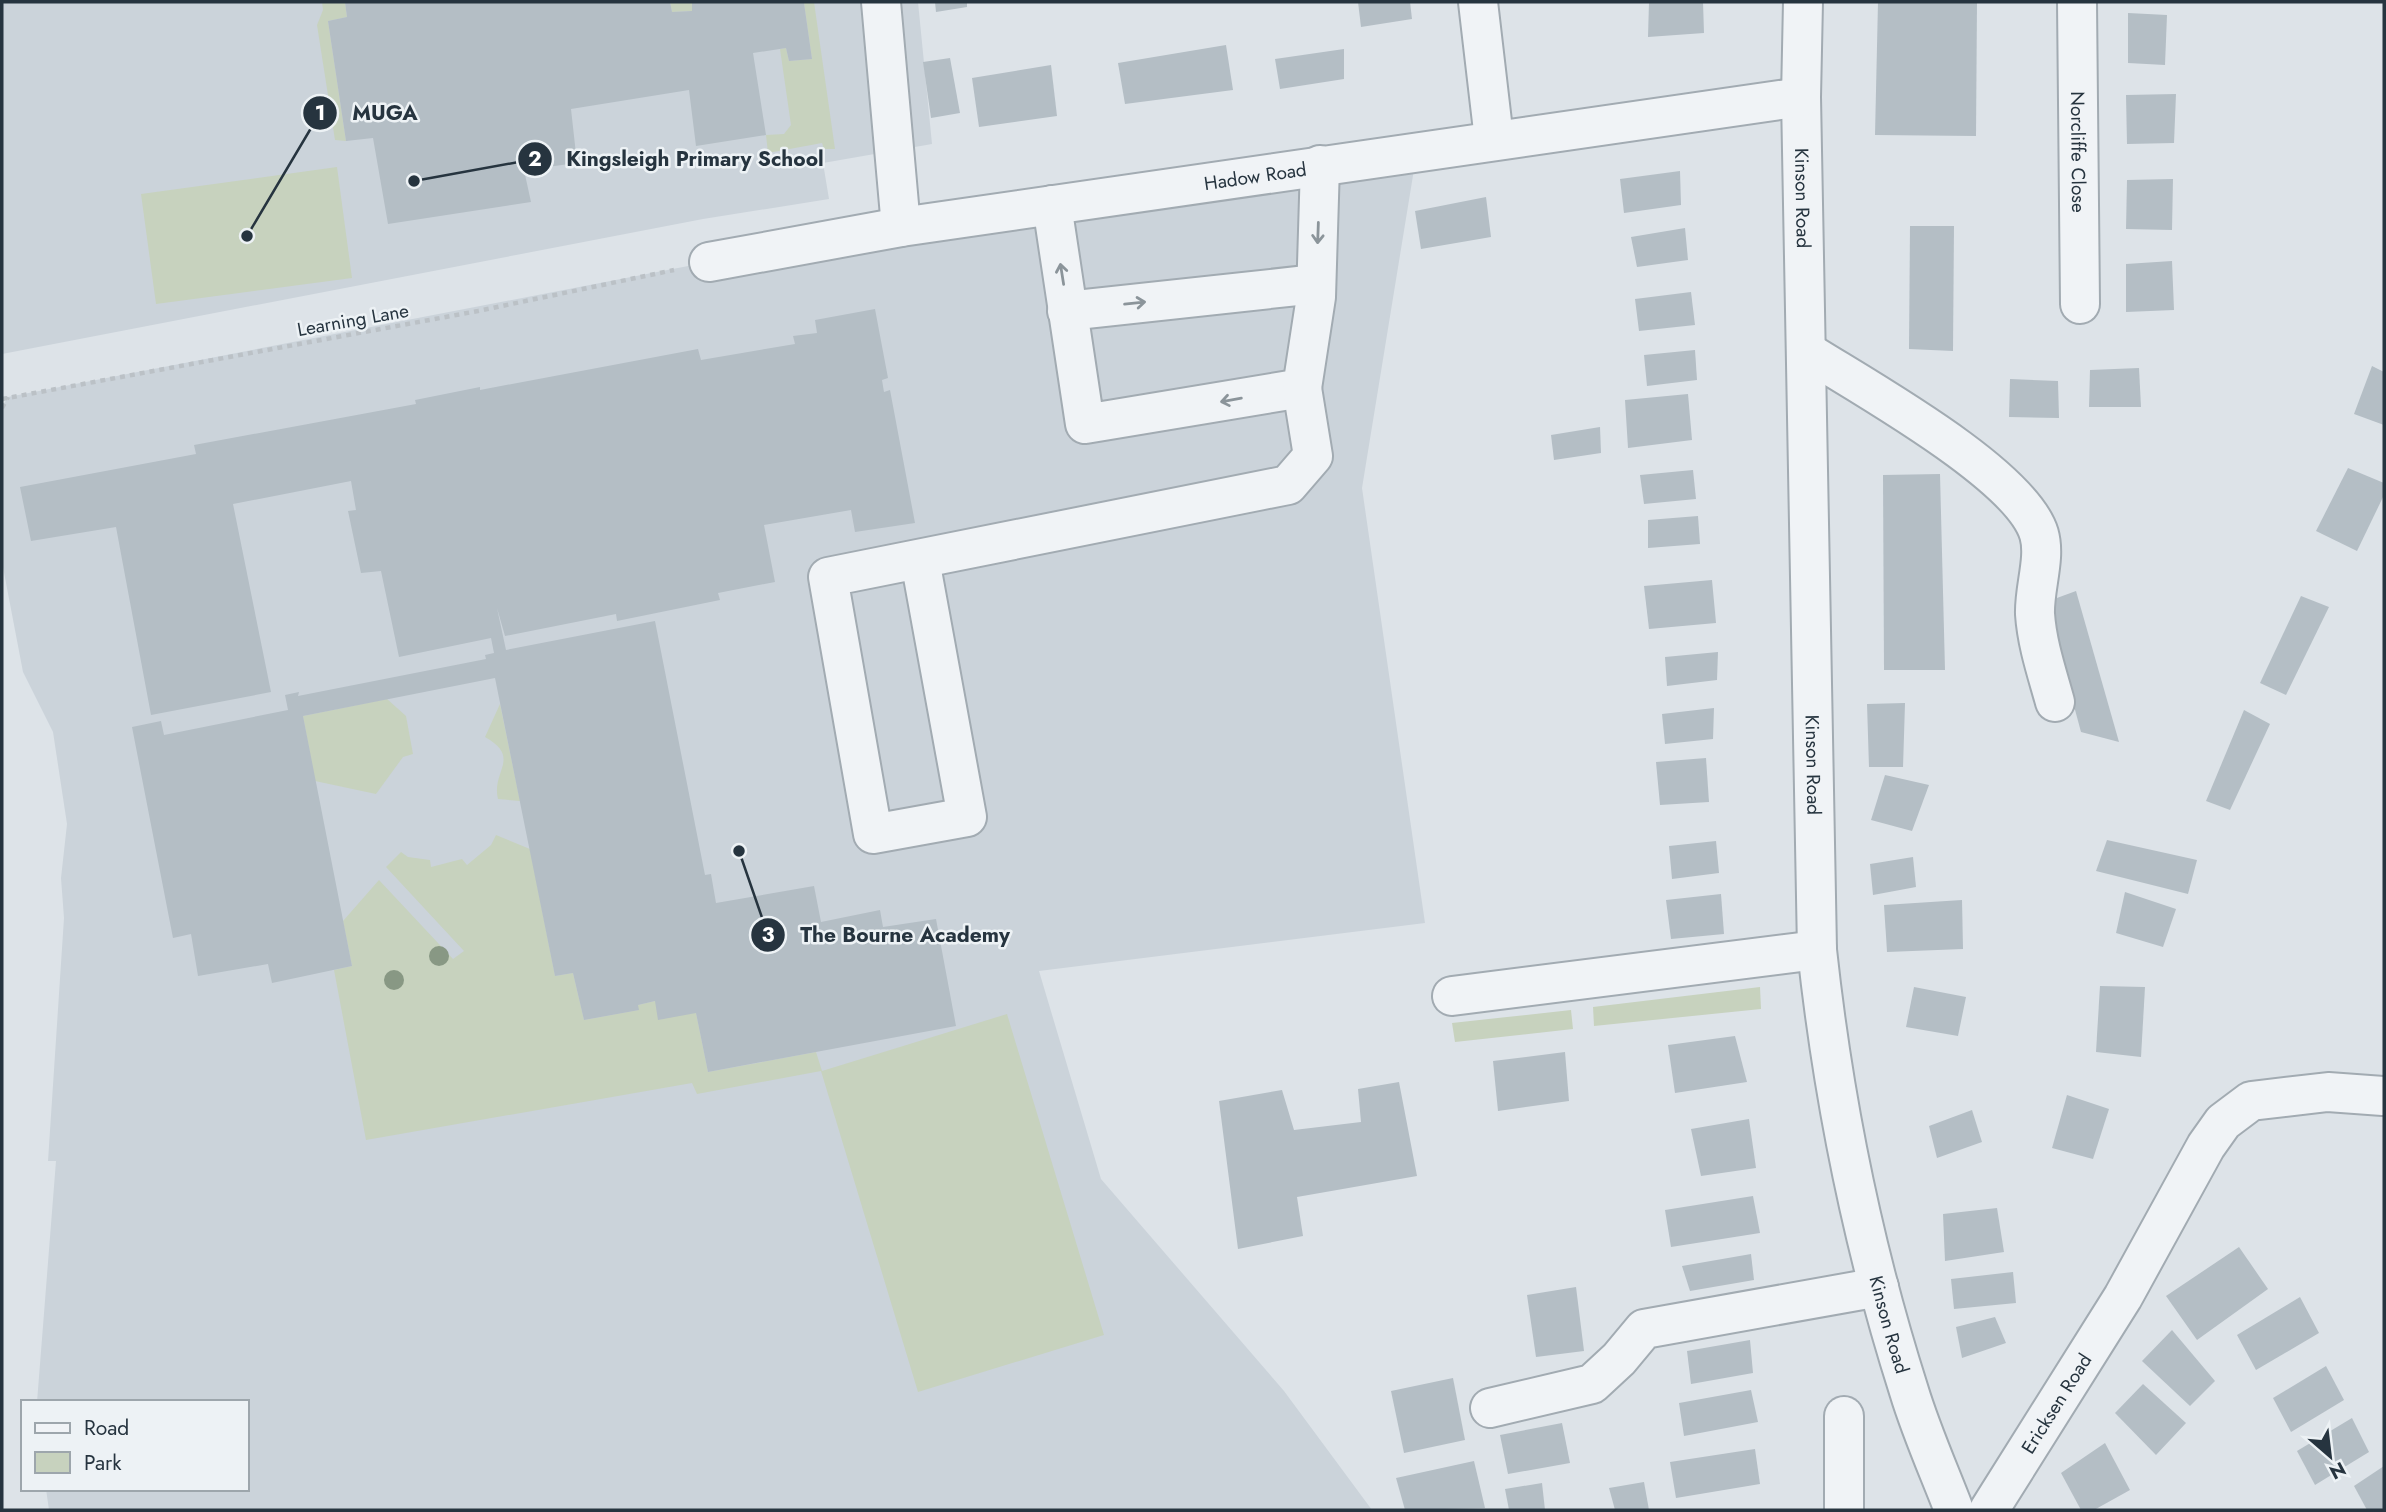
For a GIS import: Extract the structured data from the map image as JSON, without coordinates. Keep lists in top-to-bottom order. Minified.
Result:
{"streets":{"street":["Norcliffe Close","Hadow Road","Kinson Road","Ericksen Road"],"path":["Learning Lane"]},"crossings":[["Hadow Road","Kinson Road"],["Hadow Road","Learning Lane"]],"places":["Kingsleigh Primary School","MUGA","The Bourne Academy"],"legend":["Road","Park"],"north":"bottom right"}
